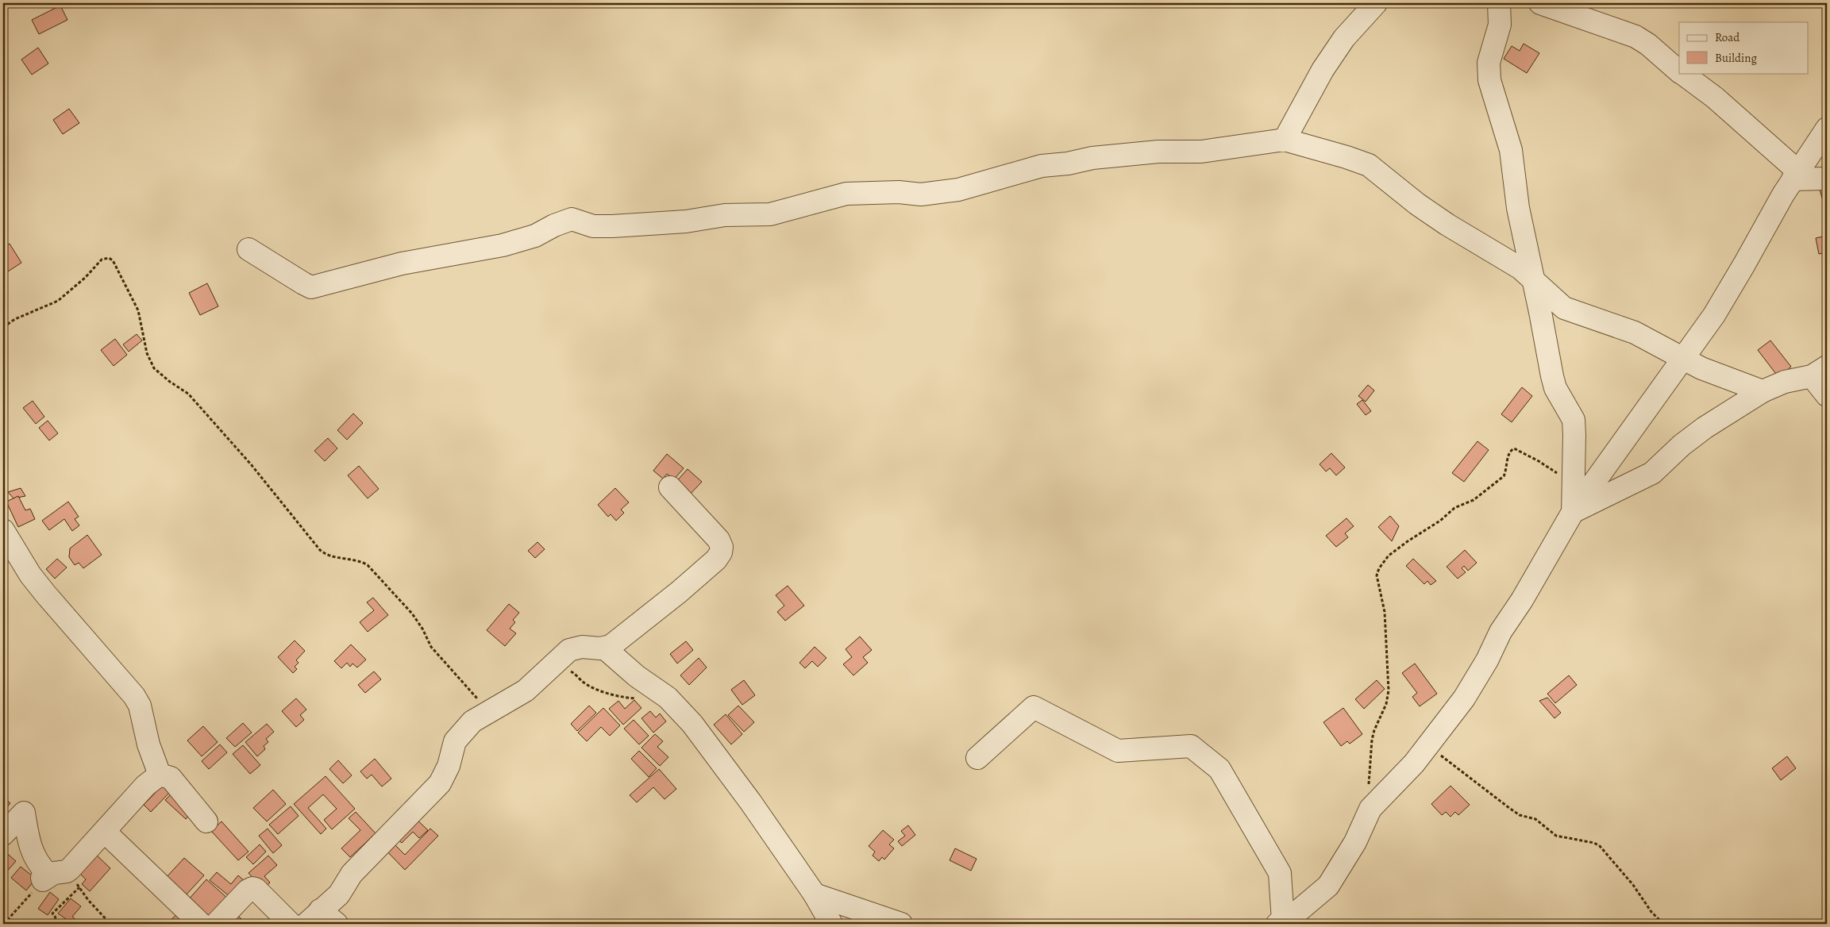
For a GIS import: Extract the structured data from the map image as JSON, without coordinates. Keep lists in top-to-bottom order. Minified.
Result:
{"legend":["Road","Building"]}
